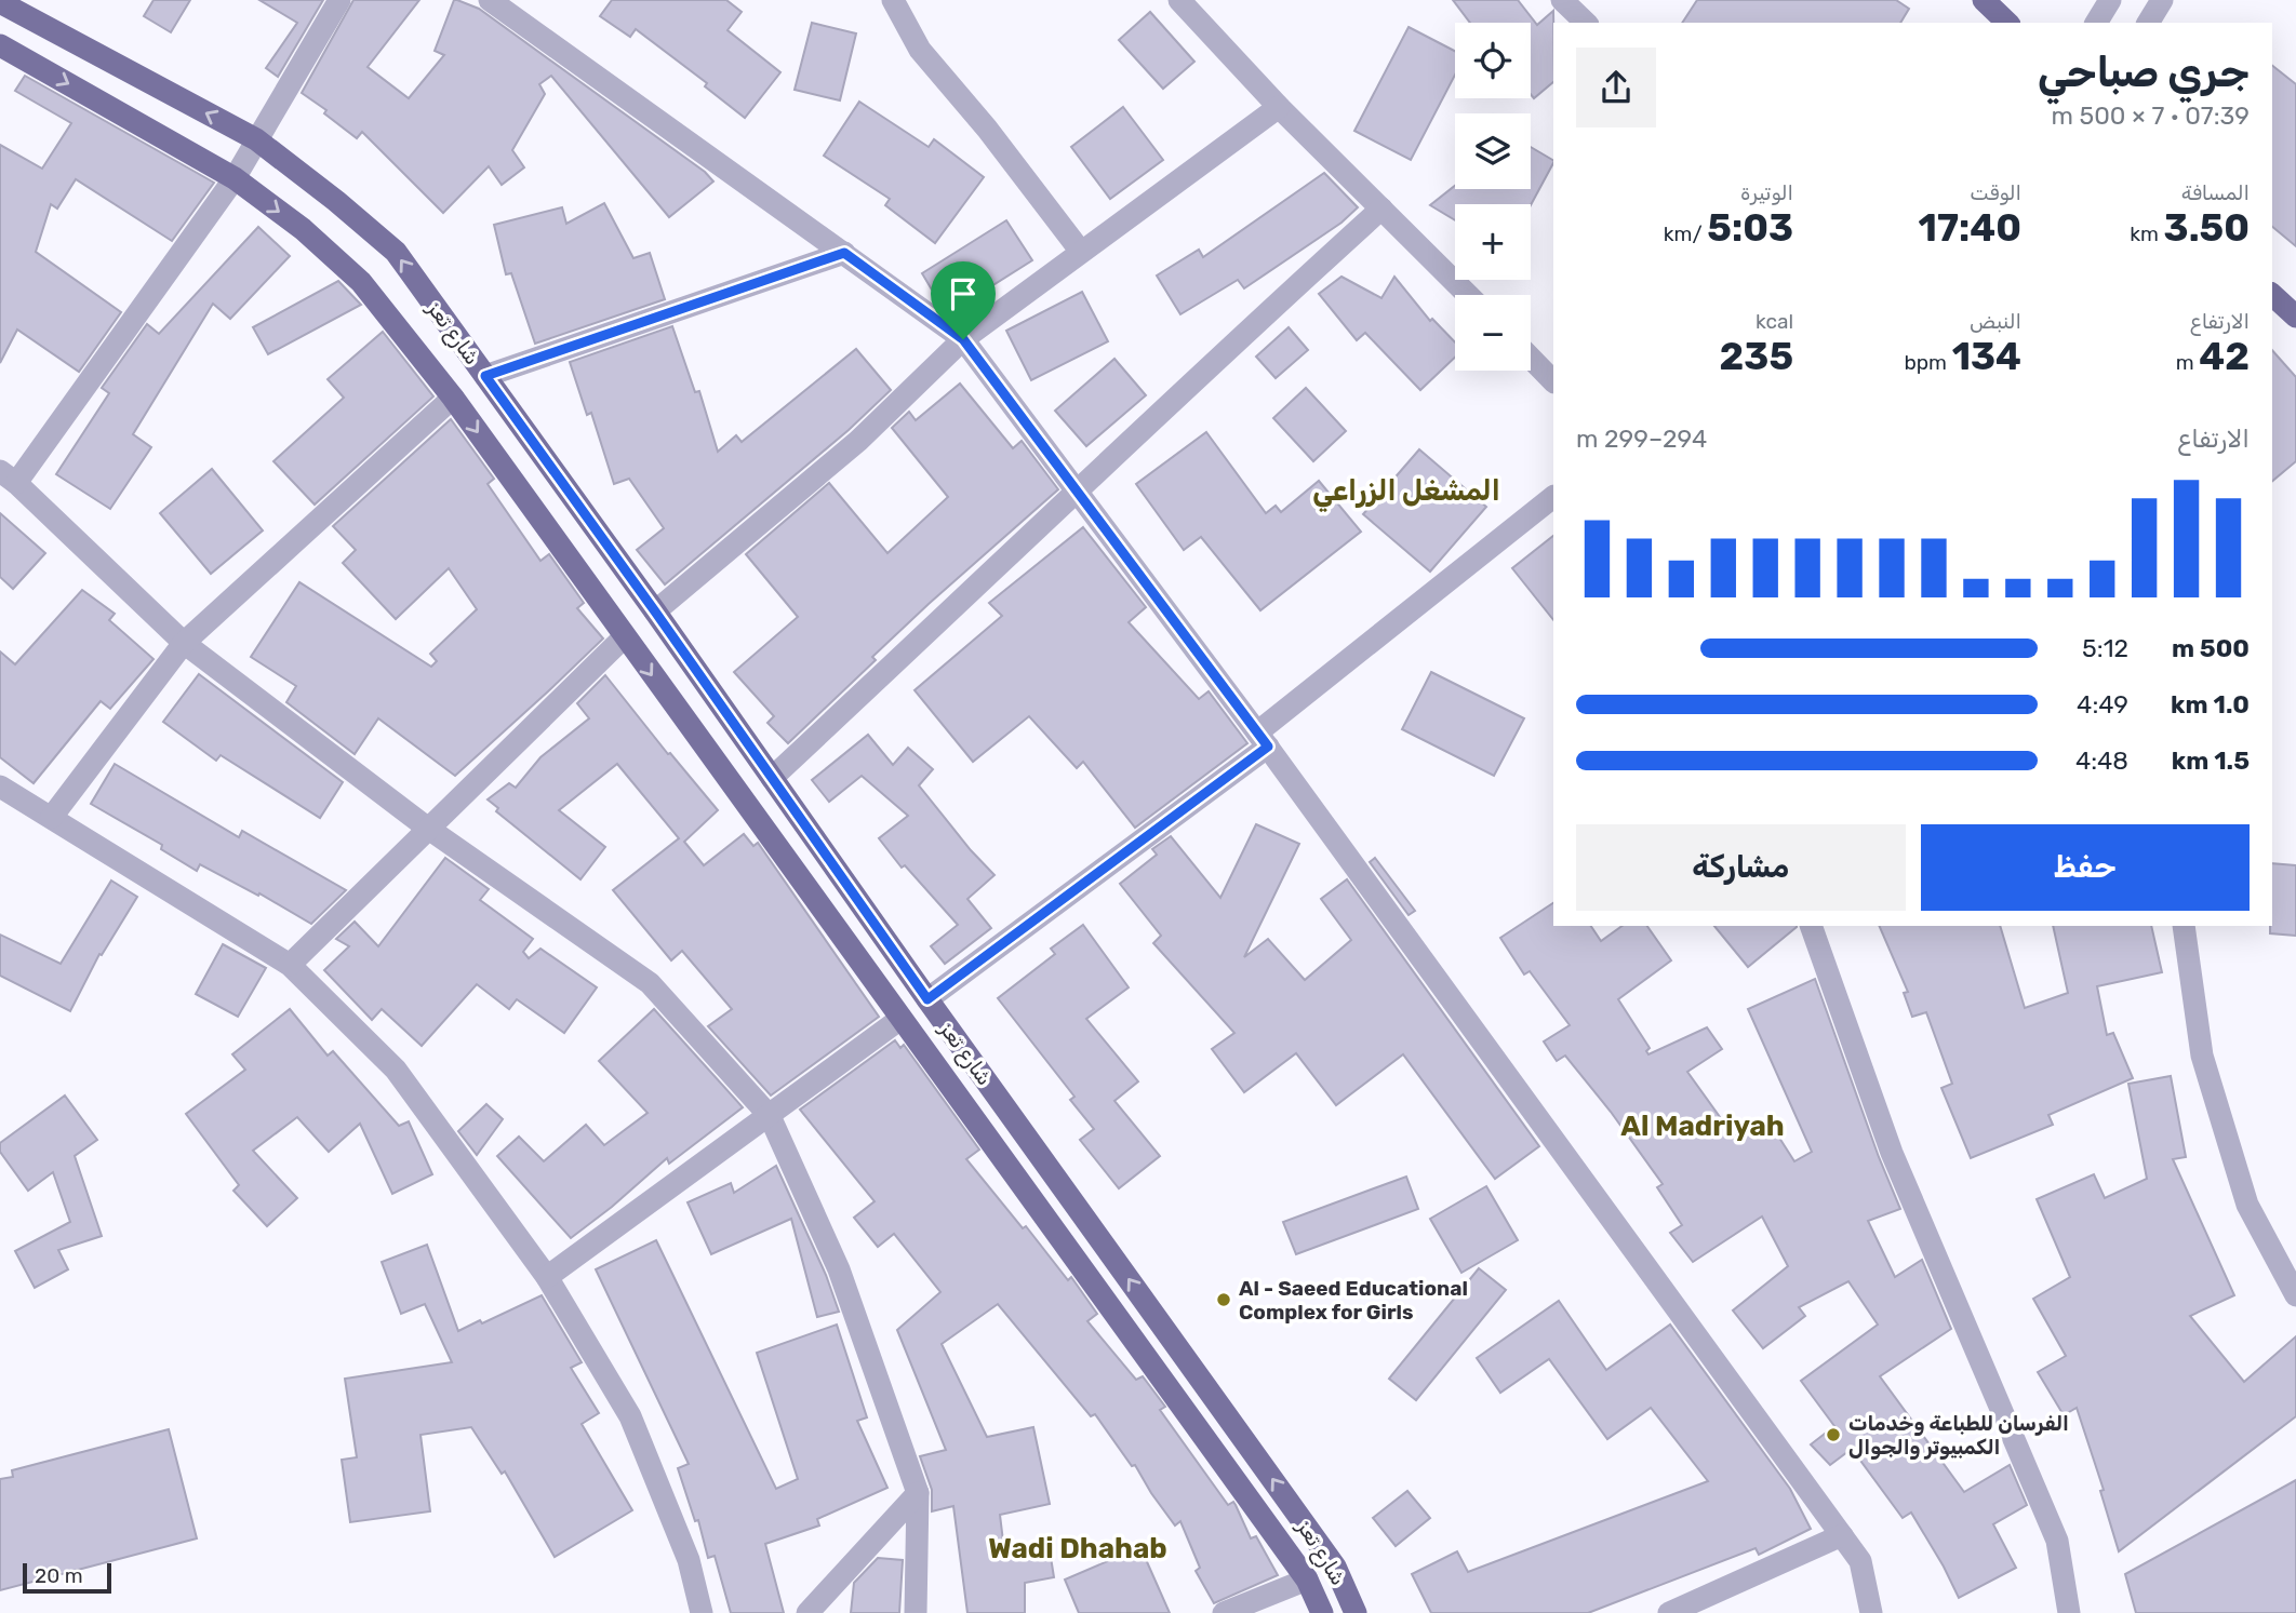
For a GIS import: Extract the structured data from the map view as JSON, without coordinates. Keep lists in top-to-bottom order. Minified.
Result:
{"streets":{"main road":["شارع تعز"]},"districts":["المشغل الزراعي","Al Madriyah","Wadi Dhahab"],"places":["Al - Saeed Educational Complex for Girls","الفرسان للطباعة وخدمات الكمبيوتر والجوال"],"scale_bar":"20 m","page":{"map_buttons":["+","−"],"heading":["جري صباحي","07:39 · 7 × 500 m"],"stats":[["المسافة","3.50 km"],["الوقت","17:40"],["الوتيرة","5:03 /km"],["الارتفاع","42 m"],["النبض","134 bpm"],["kcal","235"]],"chart":["الارتفاع","294–299 m"],"list":[{"name":"500 m","note":"5:12"},{"name":"1.0 km","note":"4:49"},{"name":"1.5 km","note":"4:48"}],"buttons":["حفظ","مشاركة"],"scale":"20 m"}}
